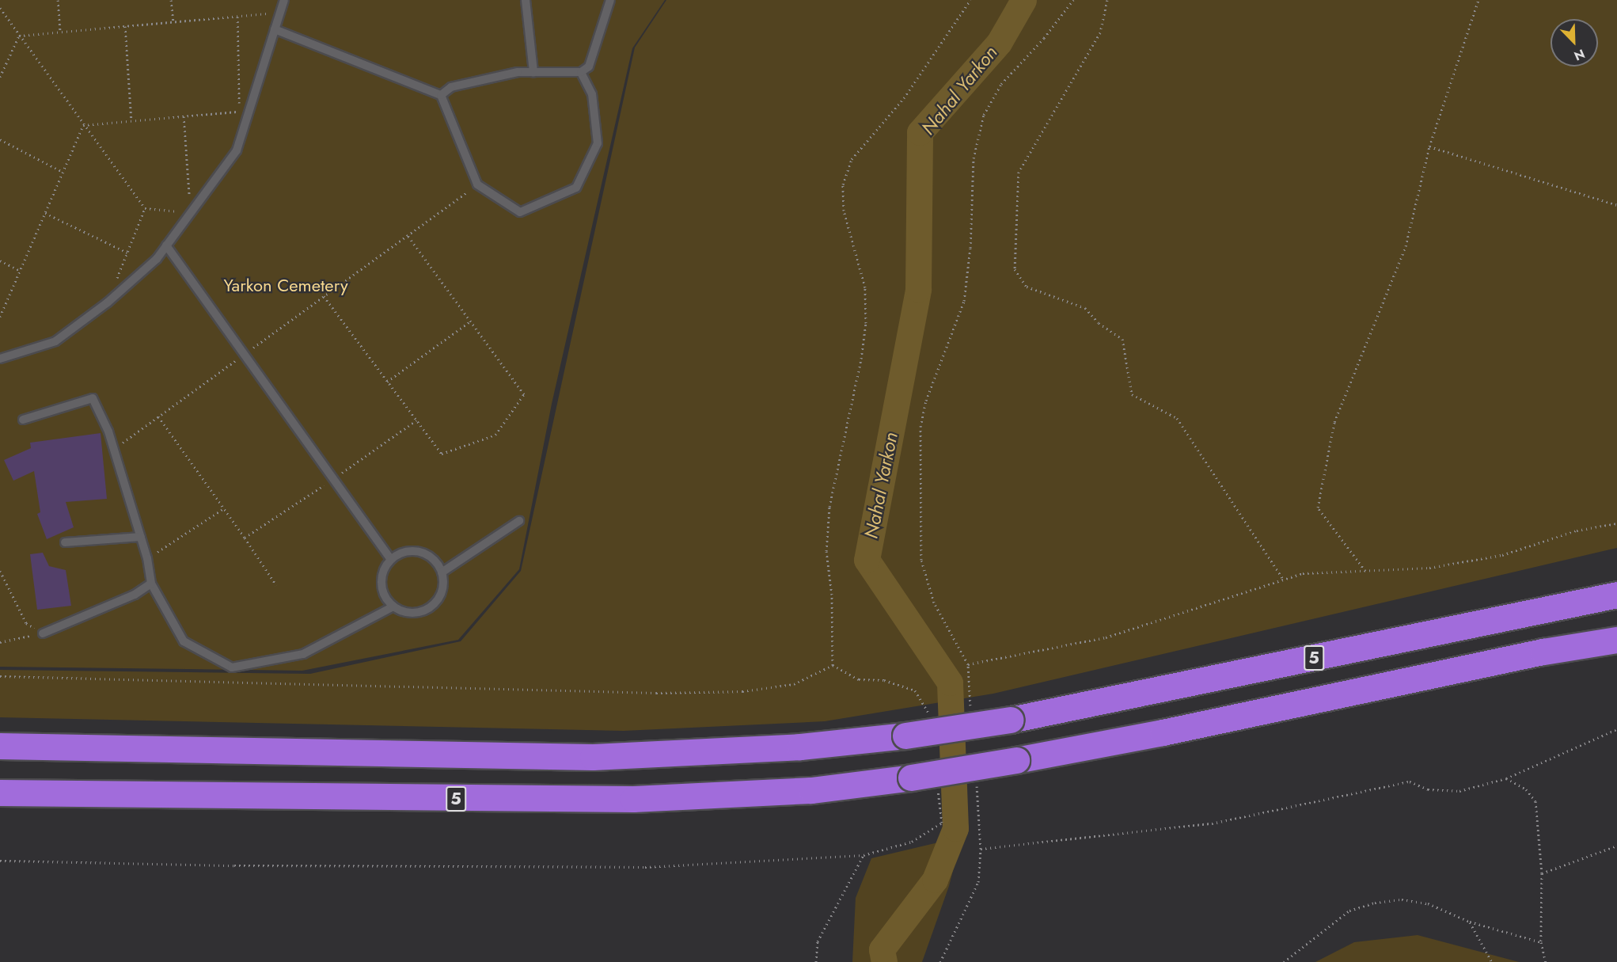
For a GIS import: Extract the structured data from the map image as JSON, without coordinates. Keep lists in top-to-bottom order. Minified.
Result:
{"streets":{"highway":["5"]},"water":["Nahal Yarkon"],"parks":["Yarkon Cemetery"],"north":"bottom right"}
